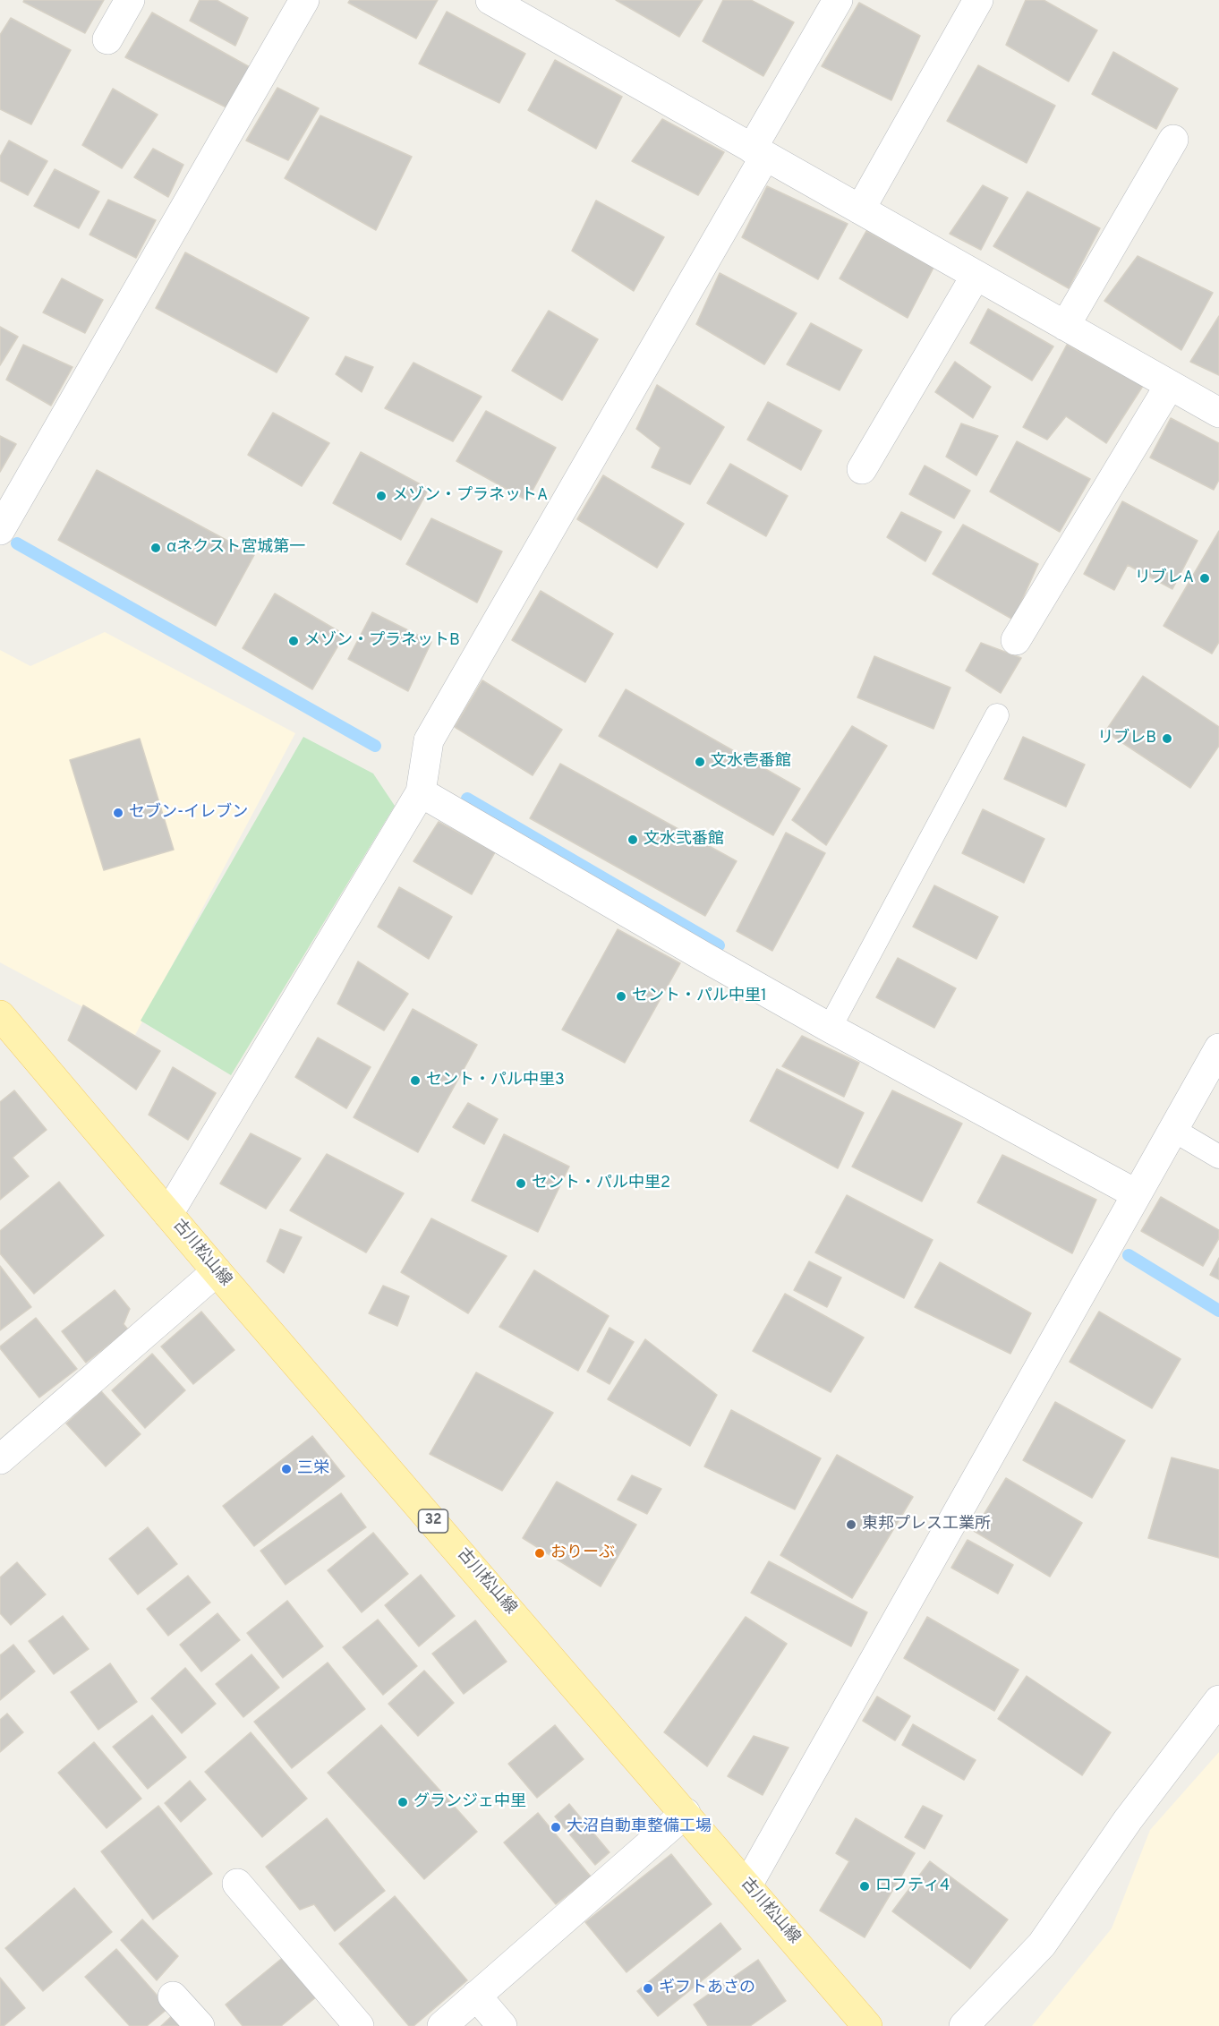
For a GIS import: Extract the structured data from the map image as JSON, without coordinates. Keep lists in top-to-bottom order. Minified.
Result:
{"streets":{"main road":["古川松山線","32"]},"places":["メゾン・プラネットA","αネクスト宮城第一","リブレA","メゾン・プラネットB","リブレB","文水壱番館","セブン-イレブン","文水弐番館","セント・パル中里1","セント・パル中里3","セント・パル中里2","三栄","東邦プレス工業所","おりーぶ","グランジェ中里","大沼自動車整備工場","ロフティ4","ギフトあさの"]}
